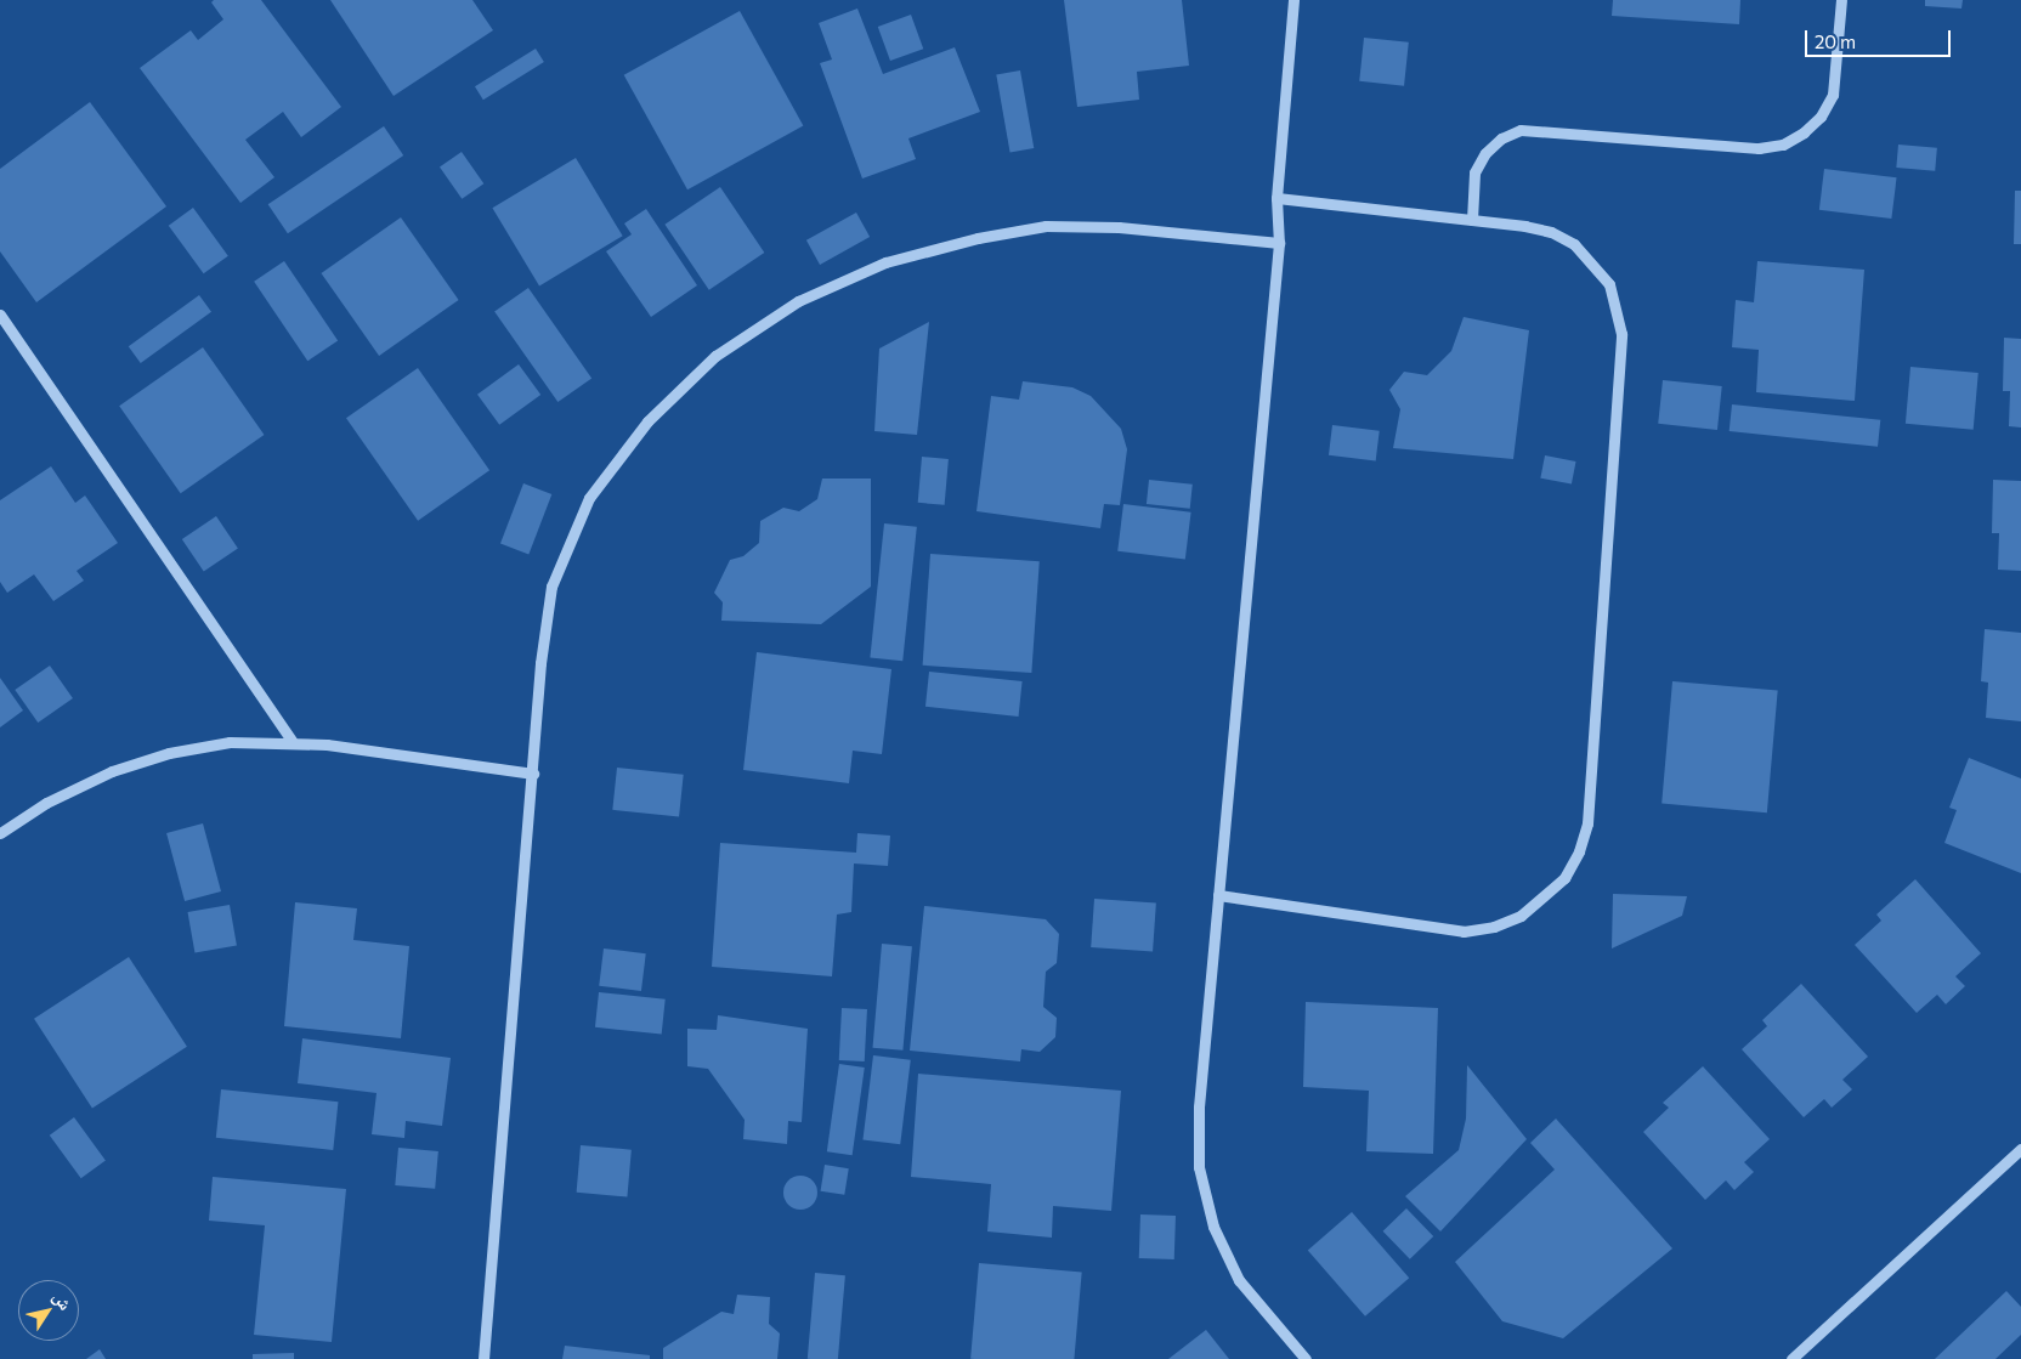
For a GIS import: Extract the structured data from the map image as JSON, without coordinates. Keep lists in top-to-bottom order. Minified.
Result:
{"scale_bar":"20 m","north":"top right"}
